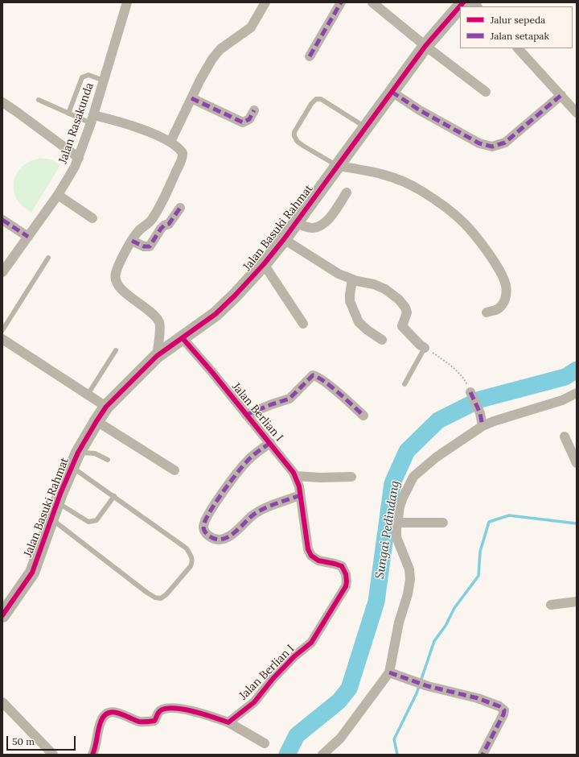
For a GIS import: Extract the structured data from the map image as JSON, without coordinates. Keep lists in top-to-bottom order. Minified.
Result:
{"streets":{"street":["Jalan Rasakunda","Jalan Basuki Rahmat","Jalan Berlian I"]},"crossings":[["Jalan Basuki Rahmat","Jalan Berlian I"]],"water":["Sungai Pedindang"],"legend":["Jalur sepeda","Jalan setapak"],"scale_bar":"50 m"}
